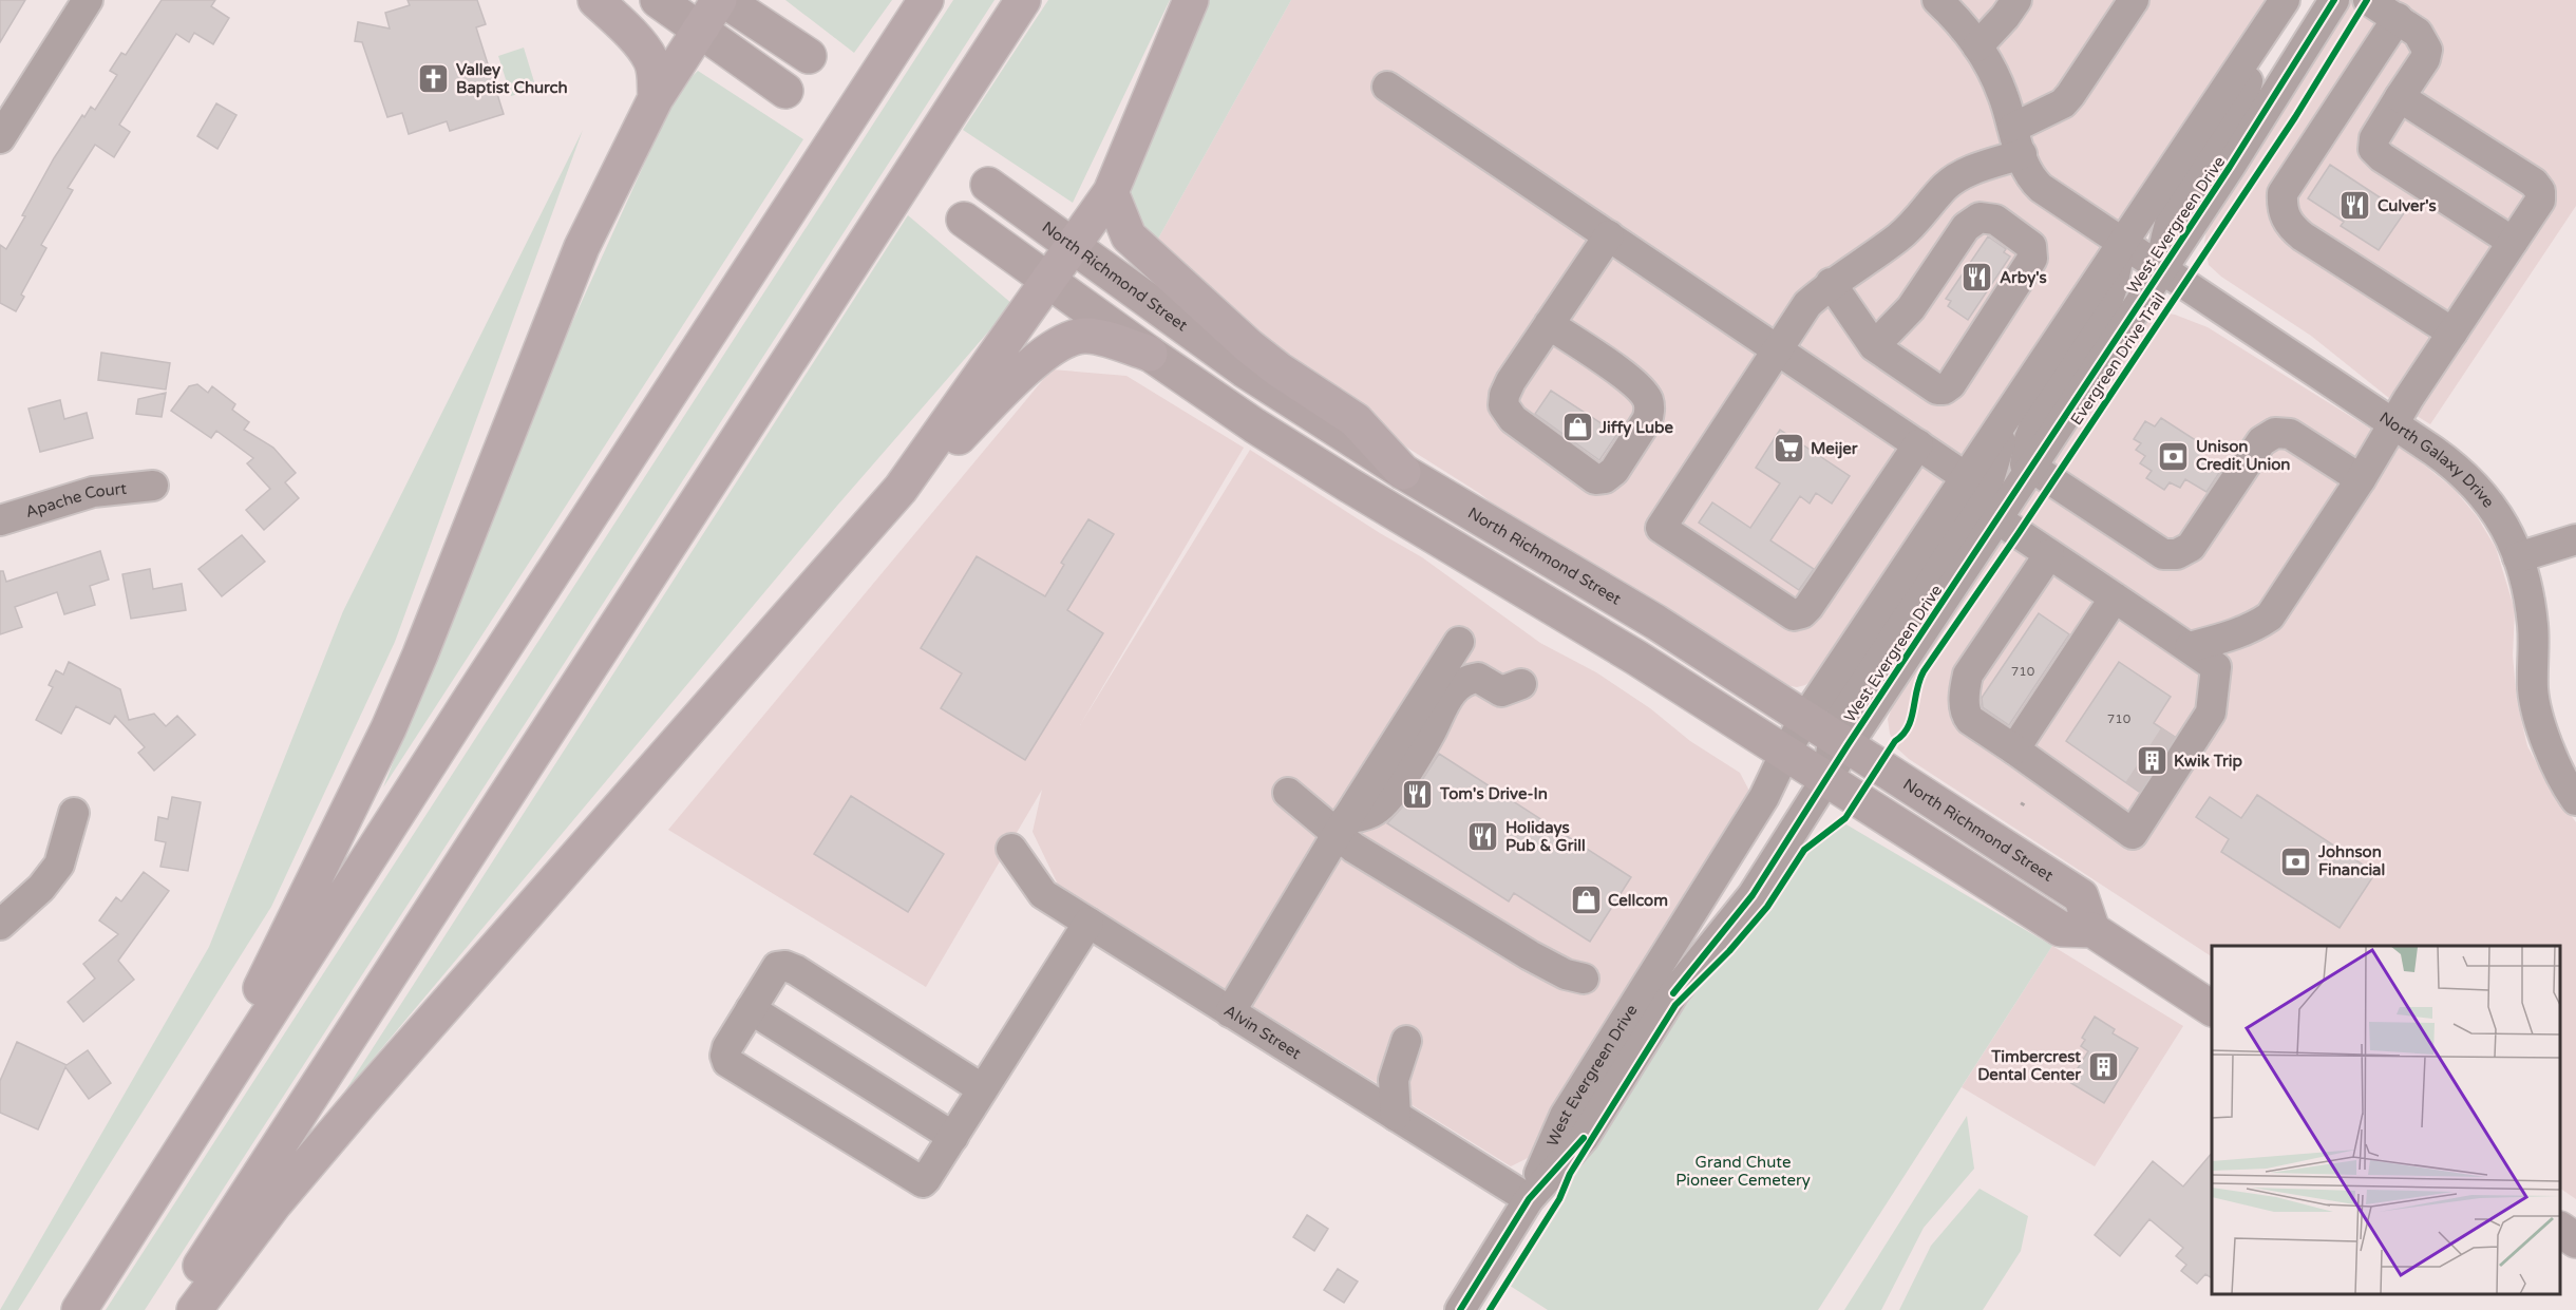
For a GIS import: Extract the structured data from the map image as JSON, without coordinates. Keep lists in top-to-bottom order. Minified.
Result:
{"streets":{"main road":["North Richmond Street"],"street":["West Evergreen Drive","North Galaxy Drive","Apache Court","Alvin Street"],"cycle path":["Evergreen Drive Trail"]},"crossings":[["West Evergreen Drive","North Richmond Street"],["West Evergreen Drive","North Galaxy Drive"],["West Evergreen Drive","Alvin Street"]],"parks":["Grand Chute Pioneer Cemetery"],"places":{"church":["Valley Baptist Church"],"restaurant":["Culver's","Arby's","Tom's Drive-In","Holidays Pub & Grill"],"shop":["Jiffy Lube","Cellcom"],"supermarket":["Meijer"],"bank":["Unison Credit Union","Johnson Financial"],"building":["Kwik Trip","Timbercrest Dental Center"]},"house_numbers":["710","710"]}
